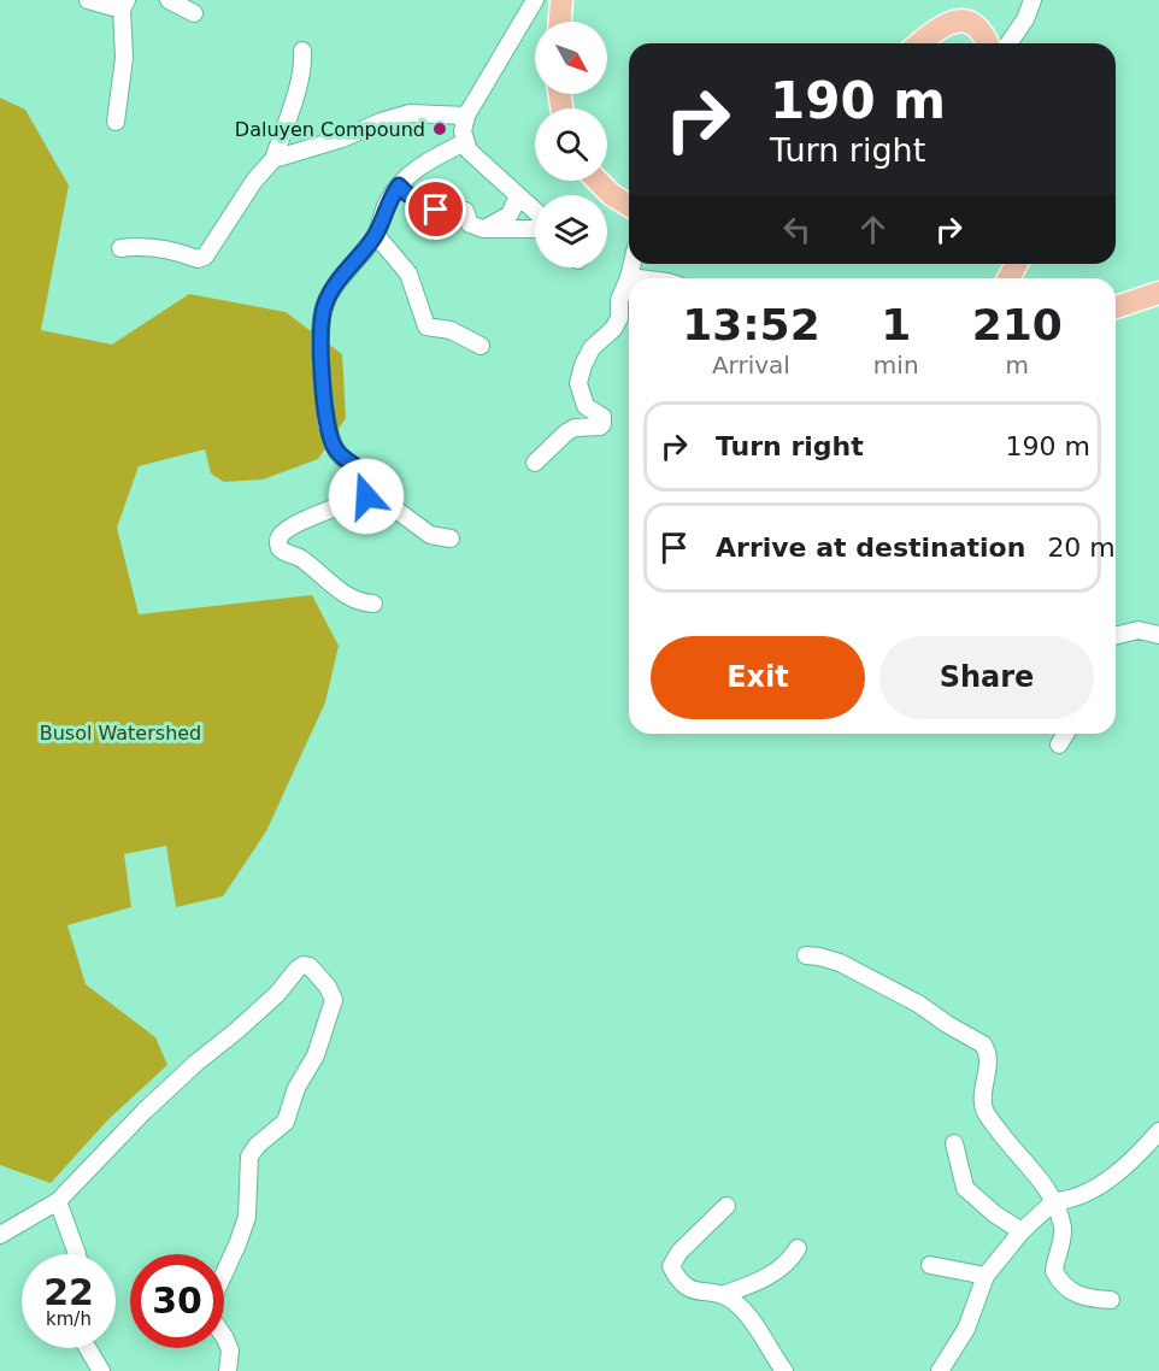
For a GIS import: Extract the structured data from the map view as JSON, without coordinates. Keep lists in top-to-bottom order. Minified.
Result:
{"parks":["Busol Watershed"],"places":["Daluyen Compound"],"north":"bottom right","page":{"turn":["190 m","Turn right"],"eta":["13:52","Arrival","1","min","210","m"],"list":[{"name":"Turn right","value":"190 m"},{"name":"Arrive at destination","value":"20 m"}],"buttons":["Exit","Share"],"speed":"22 km/h","limit":"30"}}
